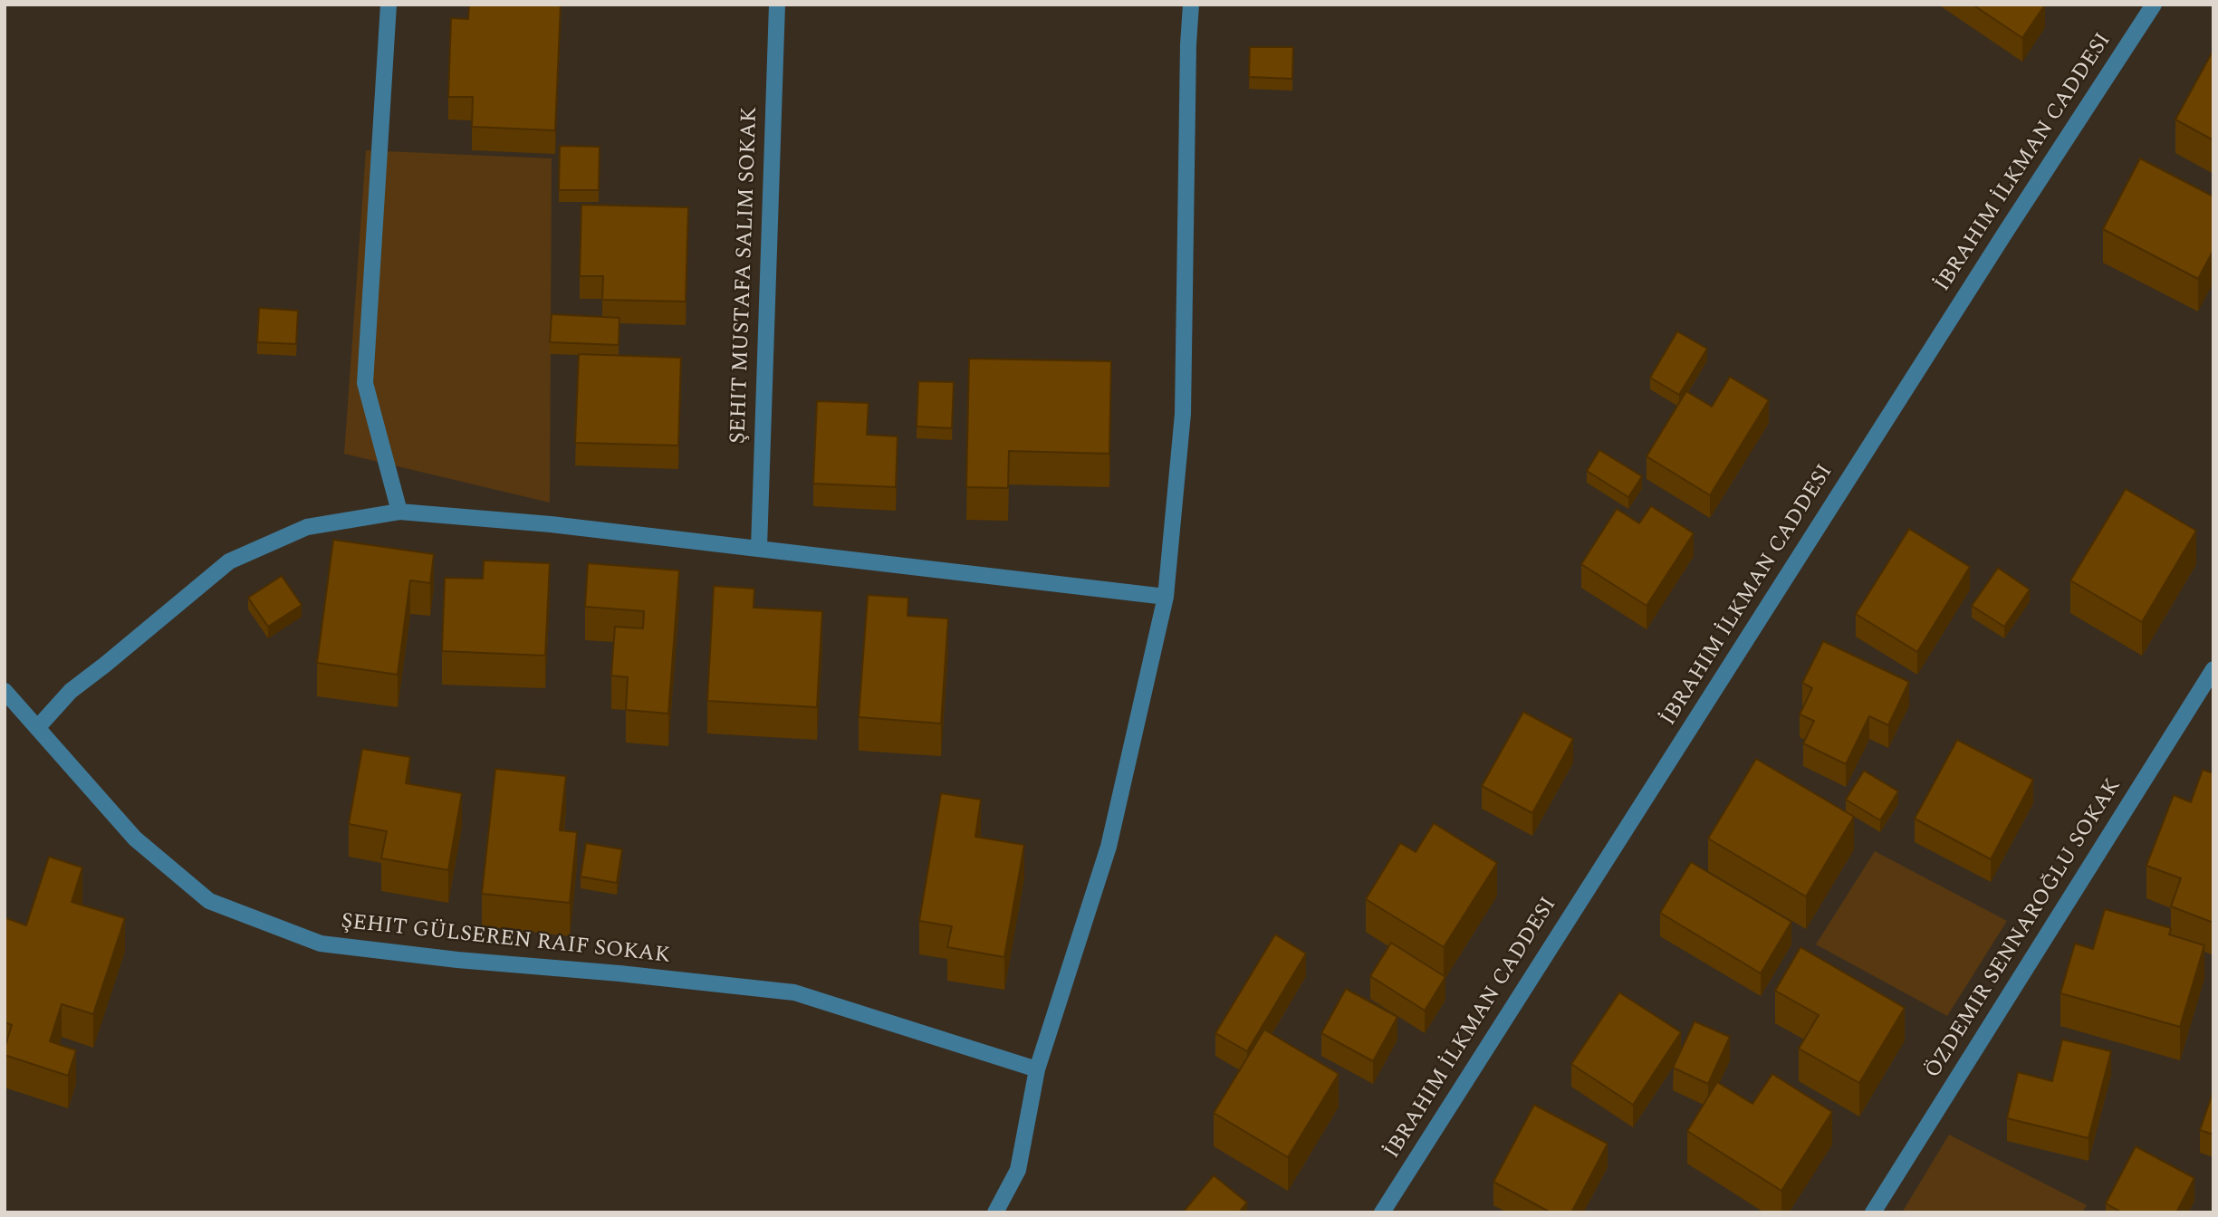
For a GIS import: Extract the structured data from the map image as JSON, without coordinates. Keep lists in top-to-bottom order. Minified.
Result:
{"streets":{"street":["İBRAHIM İLKMAN CADDESI","ŞEHIT MUSTAFA SALIM SOKAK","ÖZDEMIR SENNAROĞLU SOKAK","ŞEHIT GÜLSEREN RAIF SOKAK"]}}
